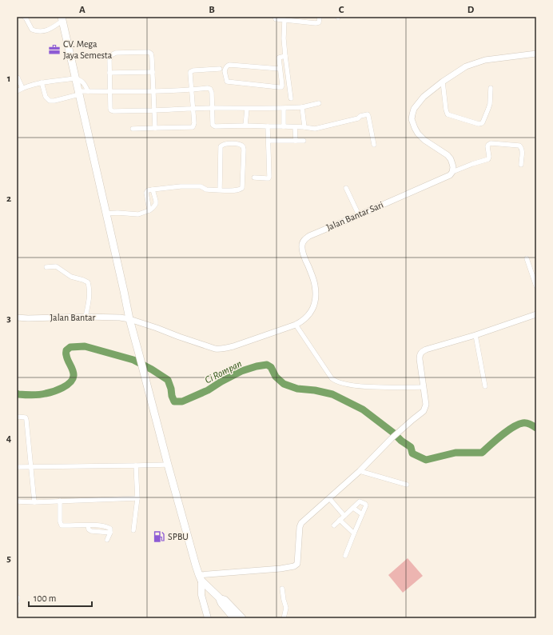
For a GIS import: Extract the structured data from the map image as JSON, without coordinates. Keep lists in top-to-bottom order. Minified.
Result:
{"streets":{"street":["Jalan Bantar Sari","Jalan Bantar"]},"crossings":[["Jalan Bantar Sari","Jalan Bantar"]],"water":["Ci Rompan"],"places":{"office":["CV. Mega Jaya Semesta"],"fuel station":["SPBU"]},"scale_bar":"100 m","grid":{"columns":["A","B","C","D"],"rows":["1","2","3","4","5"]}}
